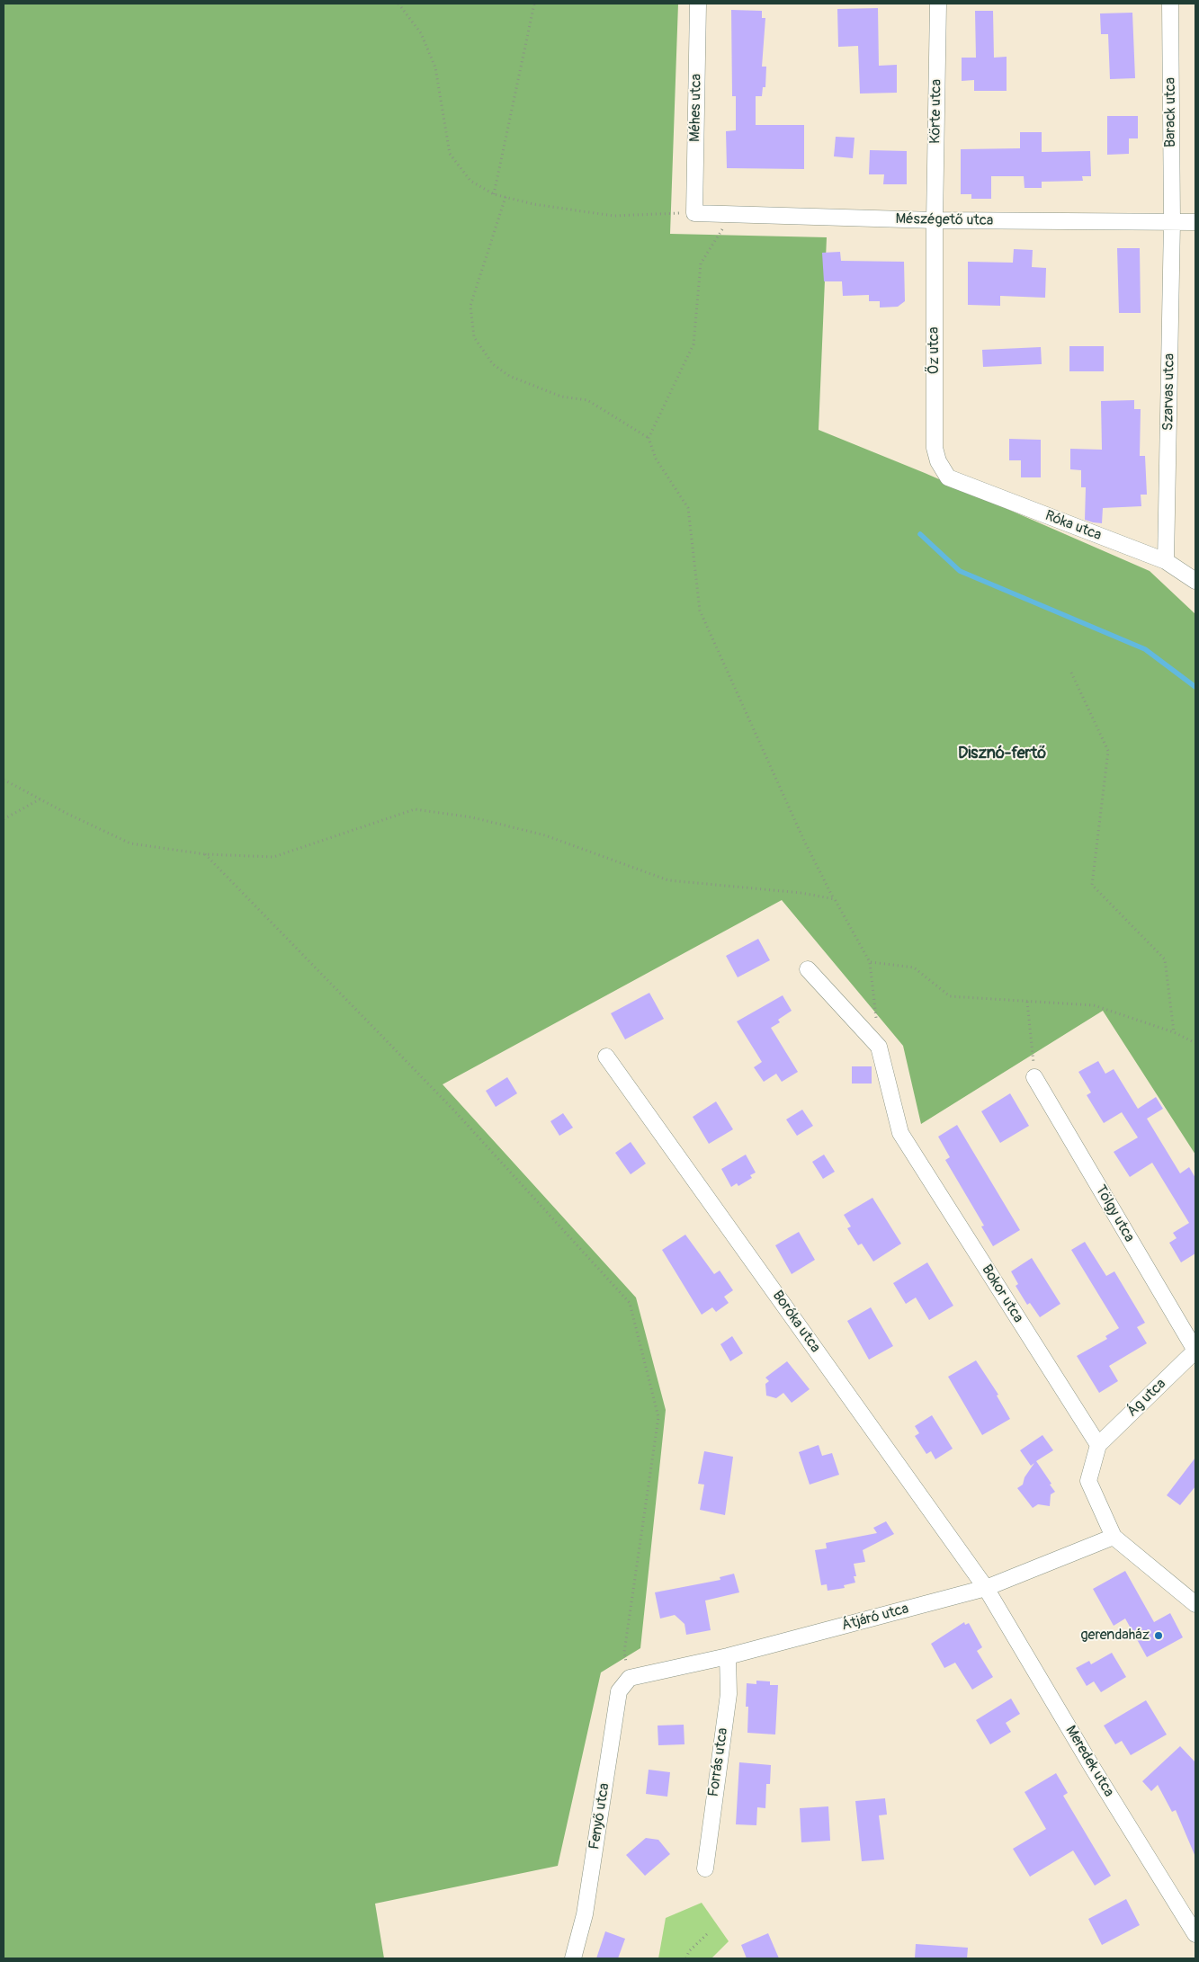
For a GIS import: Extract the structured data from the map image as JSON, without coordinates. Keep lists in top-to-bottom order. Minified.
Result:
{"streets":{"street":["Méhes utca","Körte utca","Barack utca","Mészégető utca","Őz utca","Szarvas utca","Róka utca","Tölgy utca","Bokor utca","Boróka utca","Ág utca","Átjáró utca","Meredek utca","Forrás utca","Fenyő utca"]},"crossings":[["Méhes utca","Mészégető utca"],["Körte utca","Mészégető utca"],["Körte utca","Őz utca"],["Barack utca","Mészégető utca"],["Barack utca","Szarvas utca"],["Mészégető utca","Őz utca"],["Mészégető utca","Szarvas utca"],["Őz utca","Róka utca"],["Szarvas utca","Róka utca"],["Tölgy utca","Ág utca"],["Bokor utca","Ág utca"],["Boróka utca","Átjáró utca"],["Boróka utca","Meredek utca"],["Átjáró utca","Meredek utca"],["Átjáró utca","Forrás utca"],["Átjáró utca","Fenyő utca"]],"districts":["Disznó-fertő"],"places":["gerendaház"]}
